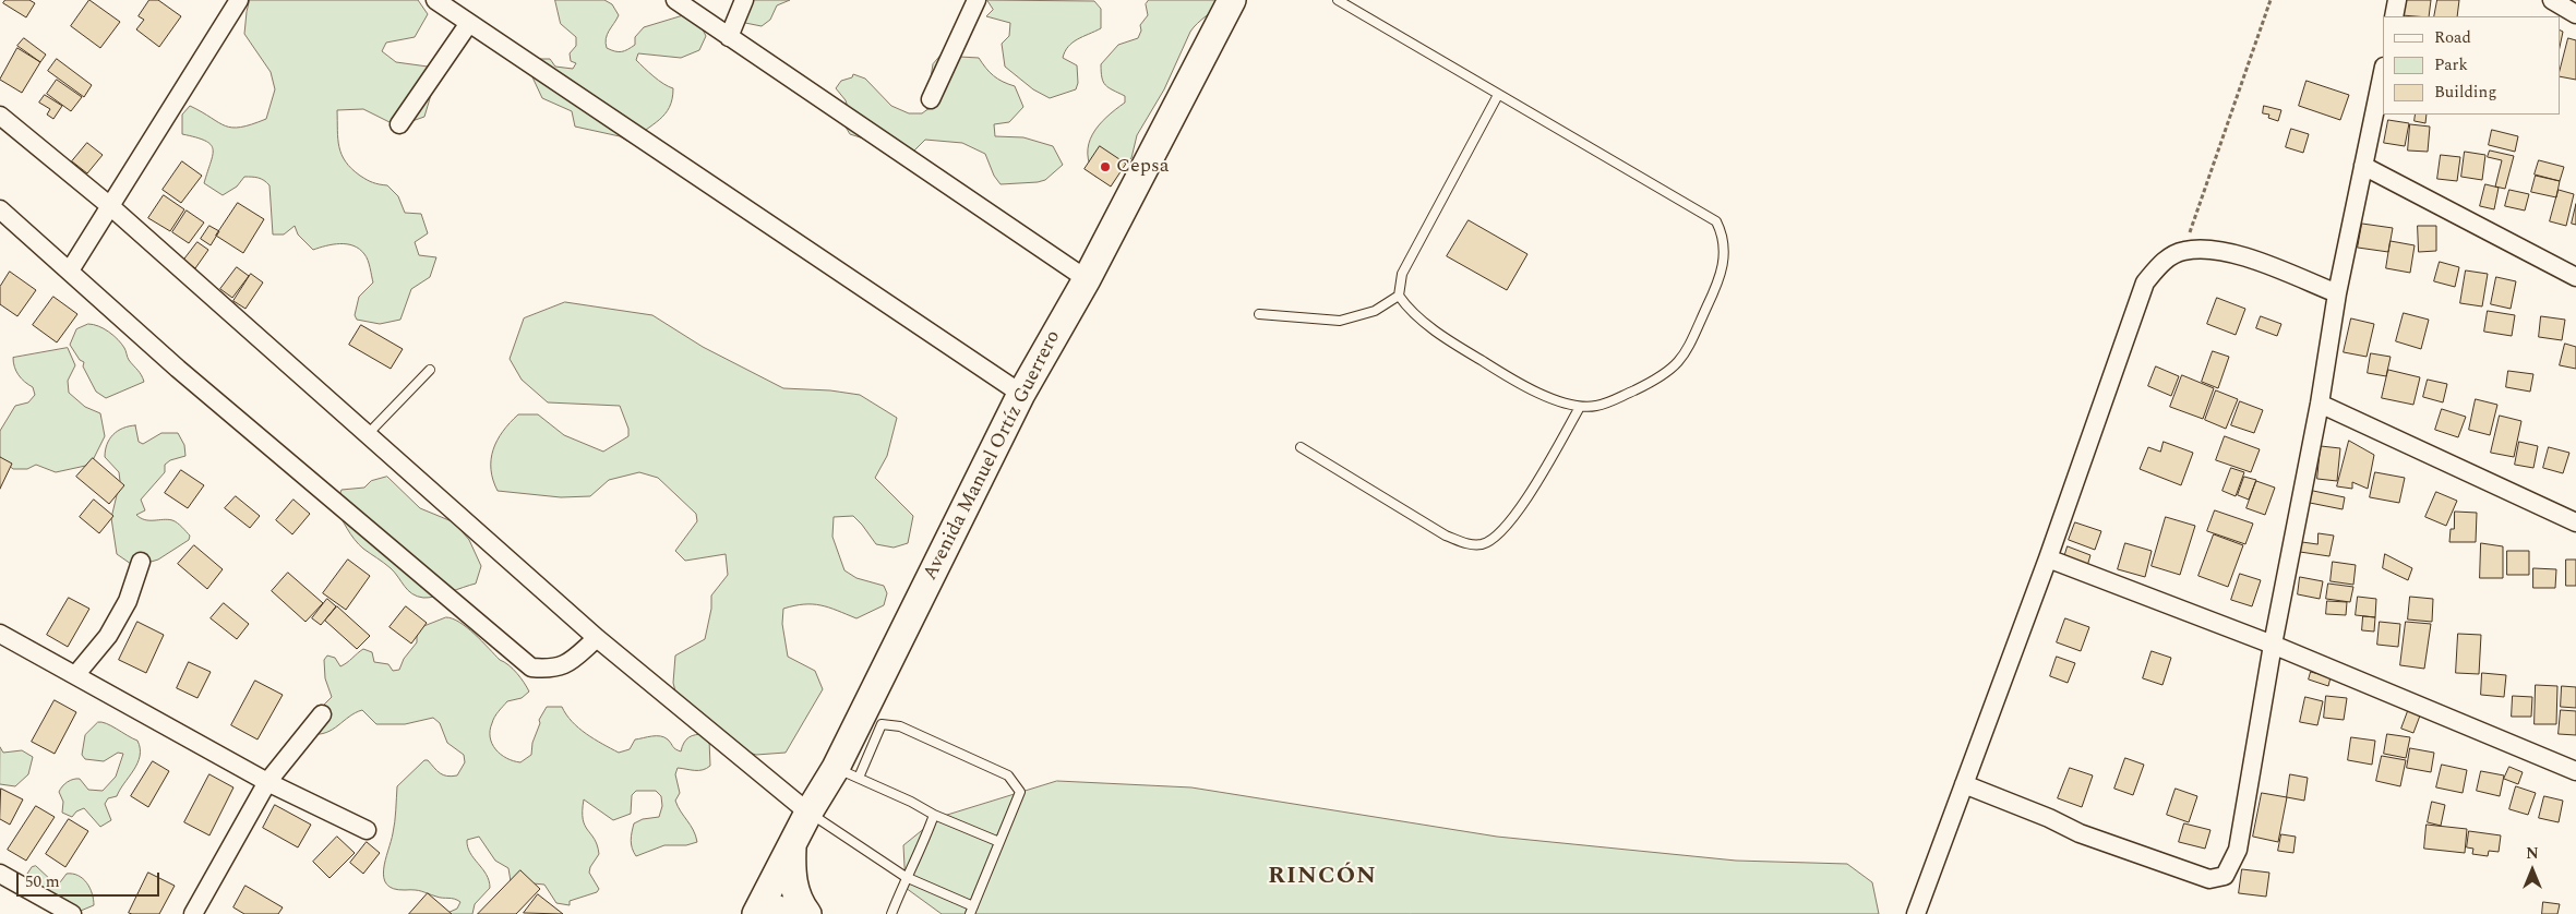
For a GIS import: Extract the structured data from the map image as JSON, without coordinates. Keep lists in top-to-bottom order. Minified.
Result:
{"streets":{"main road":["Avenida Manuel Ortíz Guerrero"]},"districts":["RINCÓN"],"places":["Cepsa"],"legend":["Road","Park","Building"],"scale_bar":"50 m","north":"top"}
